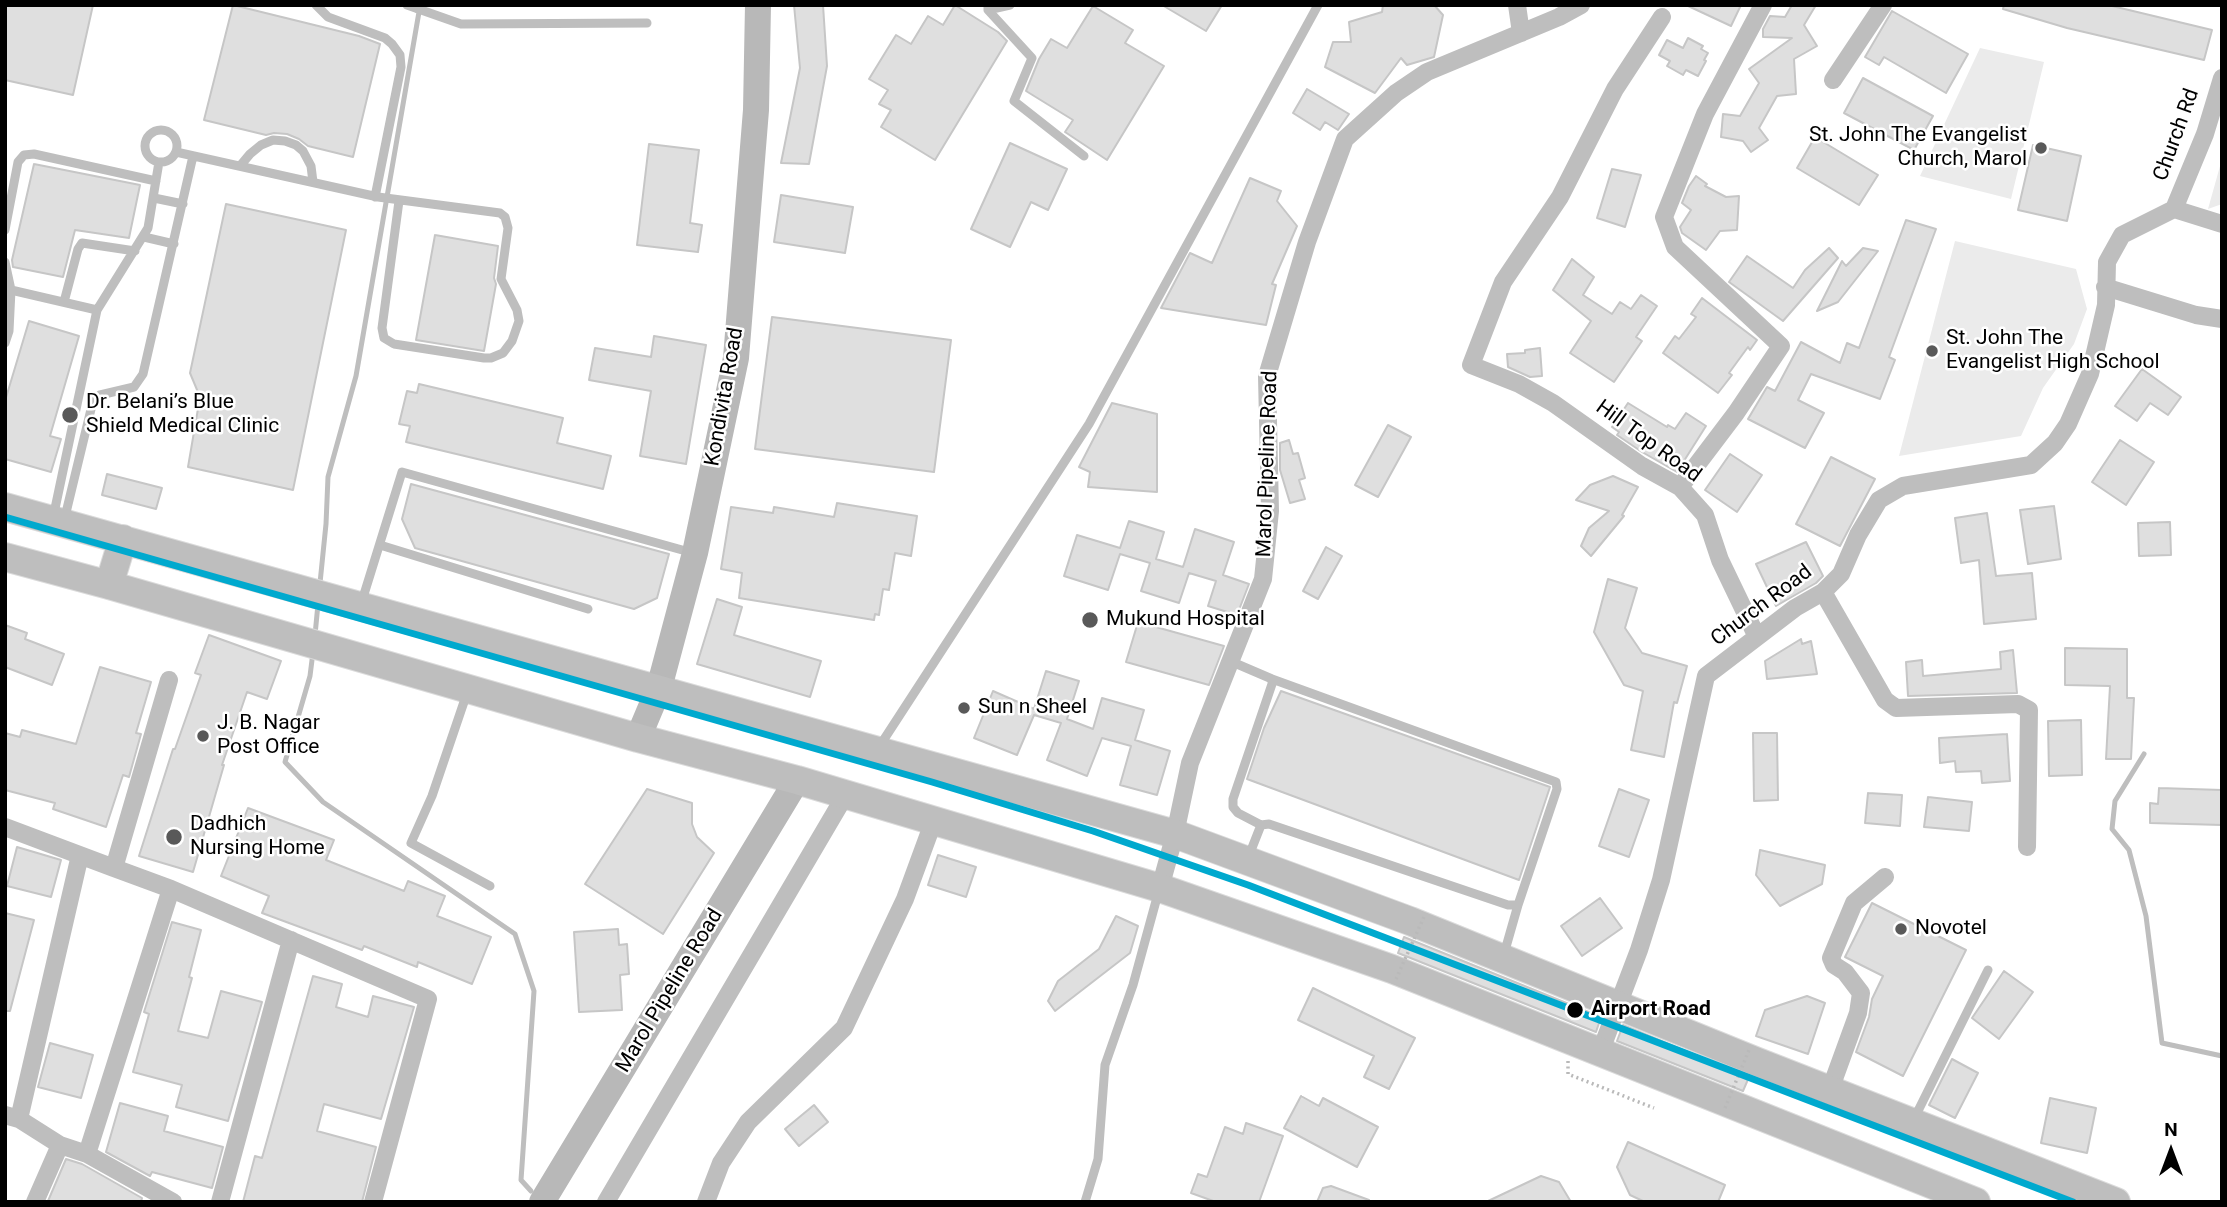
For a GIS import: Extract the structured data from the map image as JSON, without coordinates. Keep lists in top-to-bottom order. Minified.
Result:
{"streets":{"street":["Church Rd","Kondivita Road","Hill Top Road","Marol Pipeline Road","Church Road"]},"crossings":[["Church Rd","Church Road"],["Hill Top Road","Church Road"]],"places":["St. John The Evangelist Church, Marol","St. John The Evangelist High School","Dr. Belani’s Blue Shield Medical Clinic","Mukund Hospital","Sun n Sheel","J. B. Nagar Post Office","Dadhich Nursing Home","Novotel","Airport Road"],"north":"top"}
